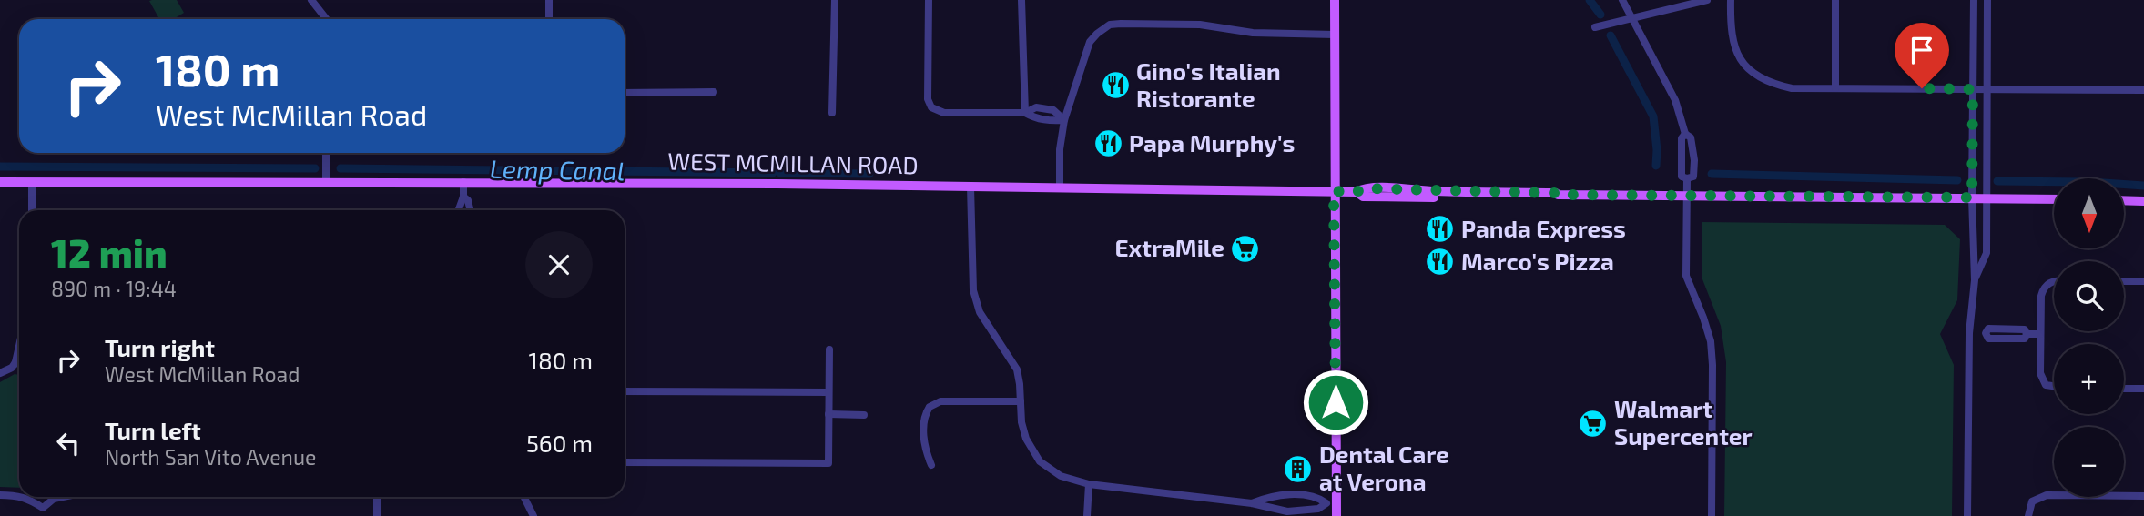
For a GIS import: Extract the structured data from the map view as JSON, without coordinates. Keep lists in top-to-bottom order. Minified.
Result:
{"streets":{"main road":["WEST MCMILLAN ROAD"]},"water":["Lemp Canal"],"places":{"restaurant":["Gino's Italian Ristorante","Papa Murphy's","Panda Express","Marco's Pizza"],"supermarket":["ExtraMile","Walmart Supercenter"],"building":["Dental Care at Verona"]},"north":"bottom","page":{"turn":["180 m","West McMillan Road"],"map_buttons":["+","−"],"heading":["12 min","890 m · 19:44"],"list":[{"name":"Turn right","note":"West McMillan Road","value":"180 m"},{"name":"Turn left","note":"North San Vito Avenue","value":"560 m"}]}}
